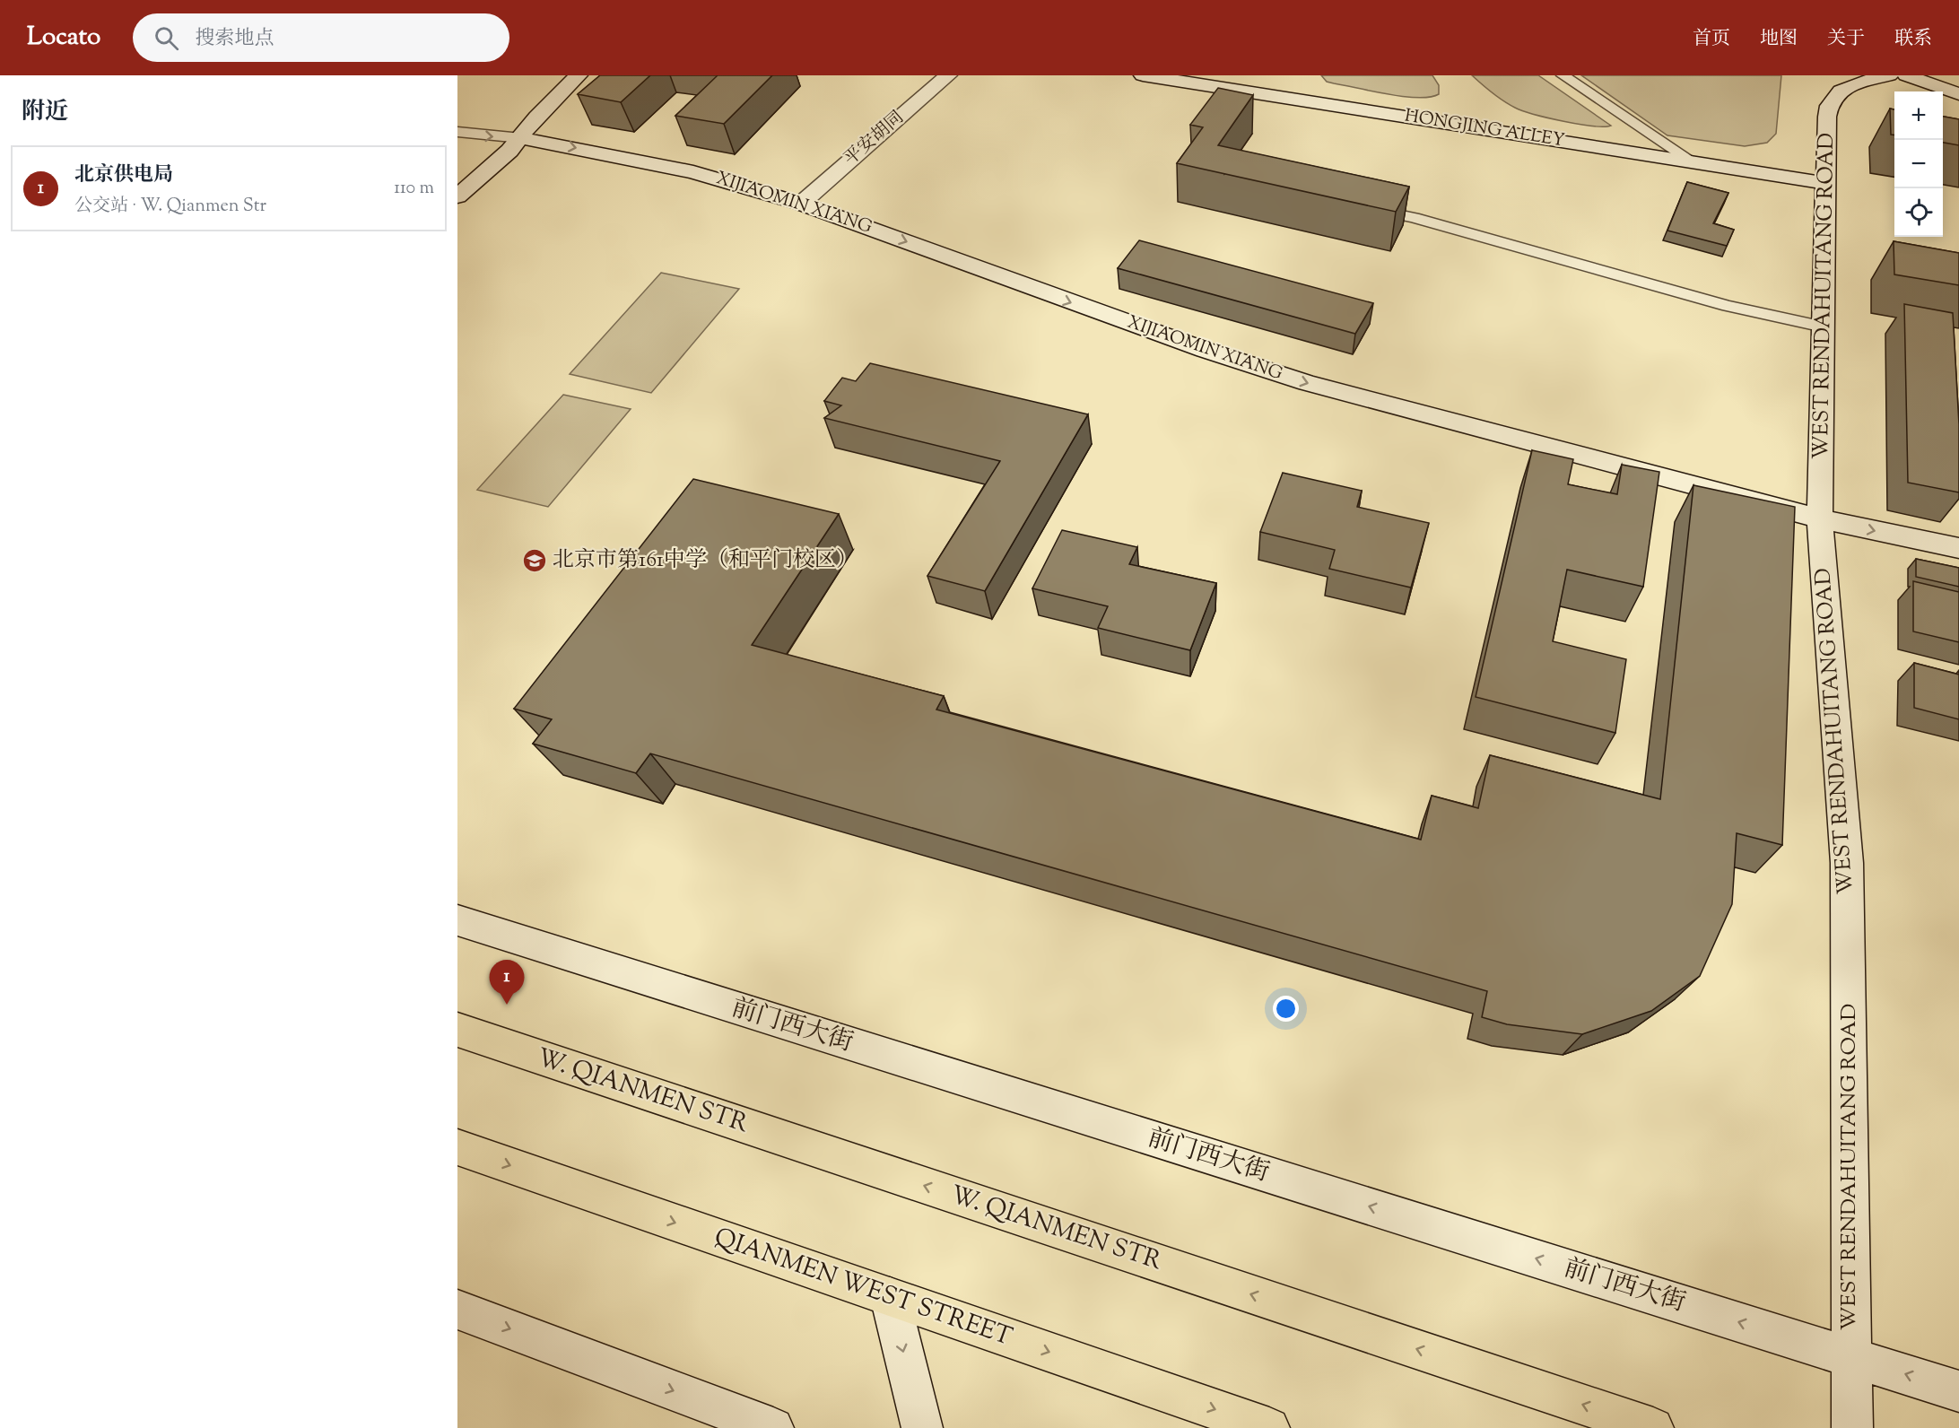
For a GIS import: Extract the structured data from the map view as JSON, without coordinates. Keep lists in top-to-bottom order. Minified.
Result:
{"streets":{"main road":["W. QIANMEN STR","QIANMEN WEST STREET"],"street":["HONGJING ALLEY","平安胡同","XIJIAOMIN XIANG","WEST RENDAHUITANG ROAD","前门西大街"]},"crossings":[["HONGJING ALLEY","WEST RENDAHUITANG ROAD"],["平安胡同","XIJIAOMIN XIANG"],["XIJIAOMIN XIANG","WEST RENDAHUITANG ROAD"],["WEST RENDAHUITANG ROAD","前门西大街"]],"one_way":["前门西大街","W. QIANMEN STR","QIANMEN WEST STREET"],"places":{"school or university":["北京市第161中学（和平门校区）"]},"page":{"header":"Locato","search":"搜索地点","nav":["首页","地图","关于","联系"],"heading":"附近","map_buttons":["+","−"],"list":[{"mark":"1","name":"北京供电局","note":"公交站 · W. Qianmen Str","value":"110 m"}],"pins":"1"}}
